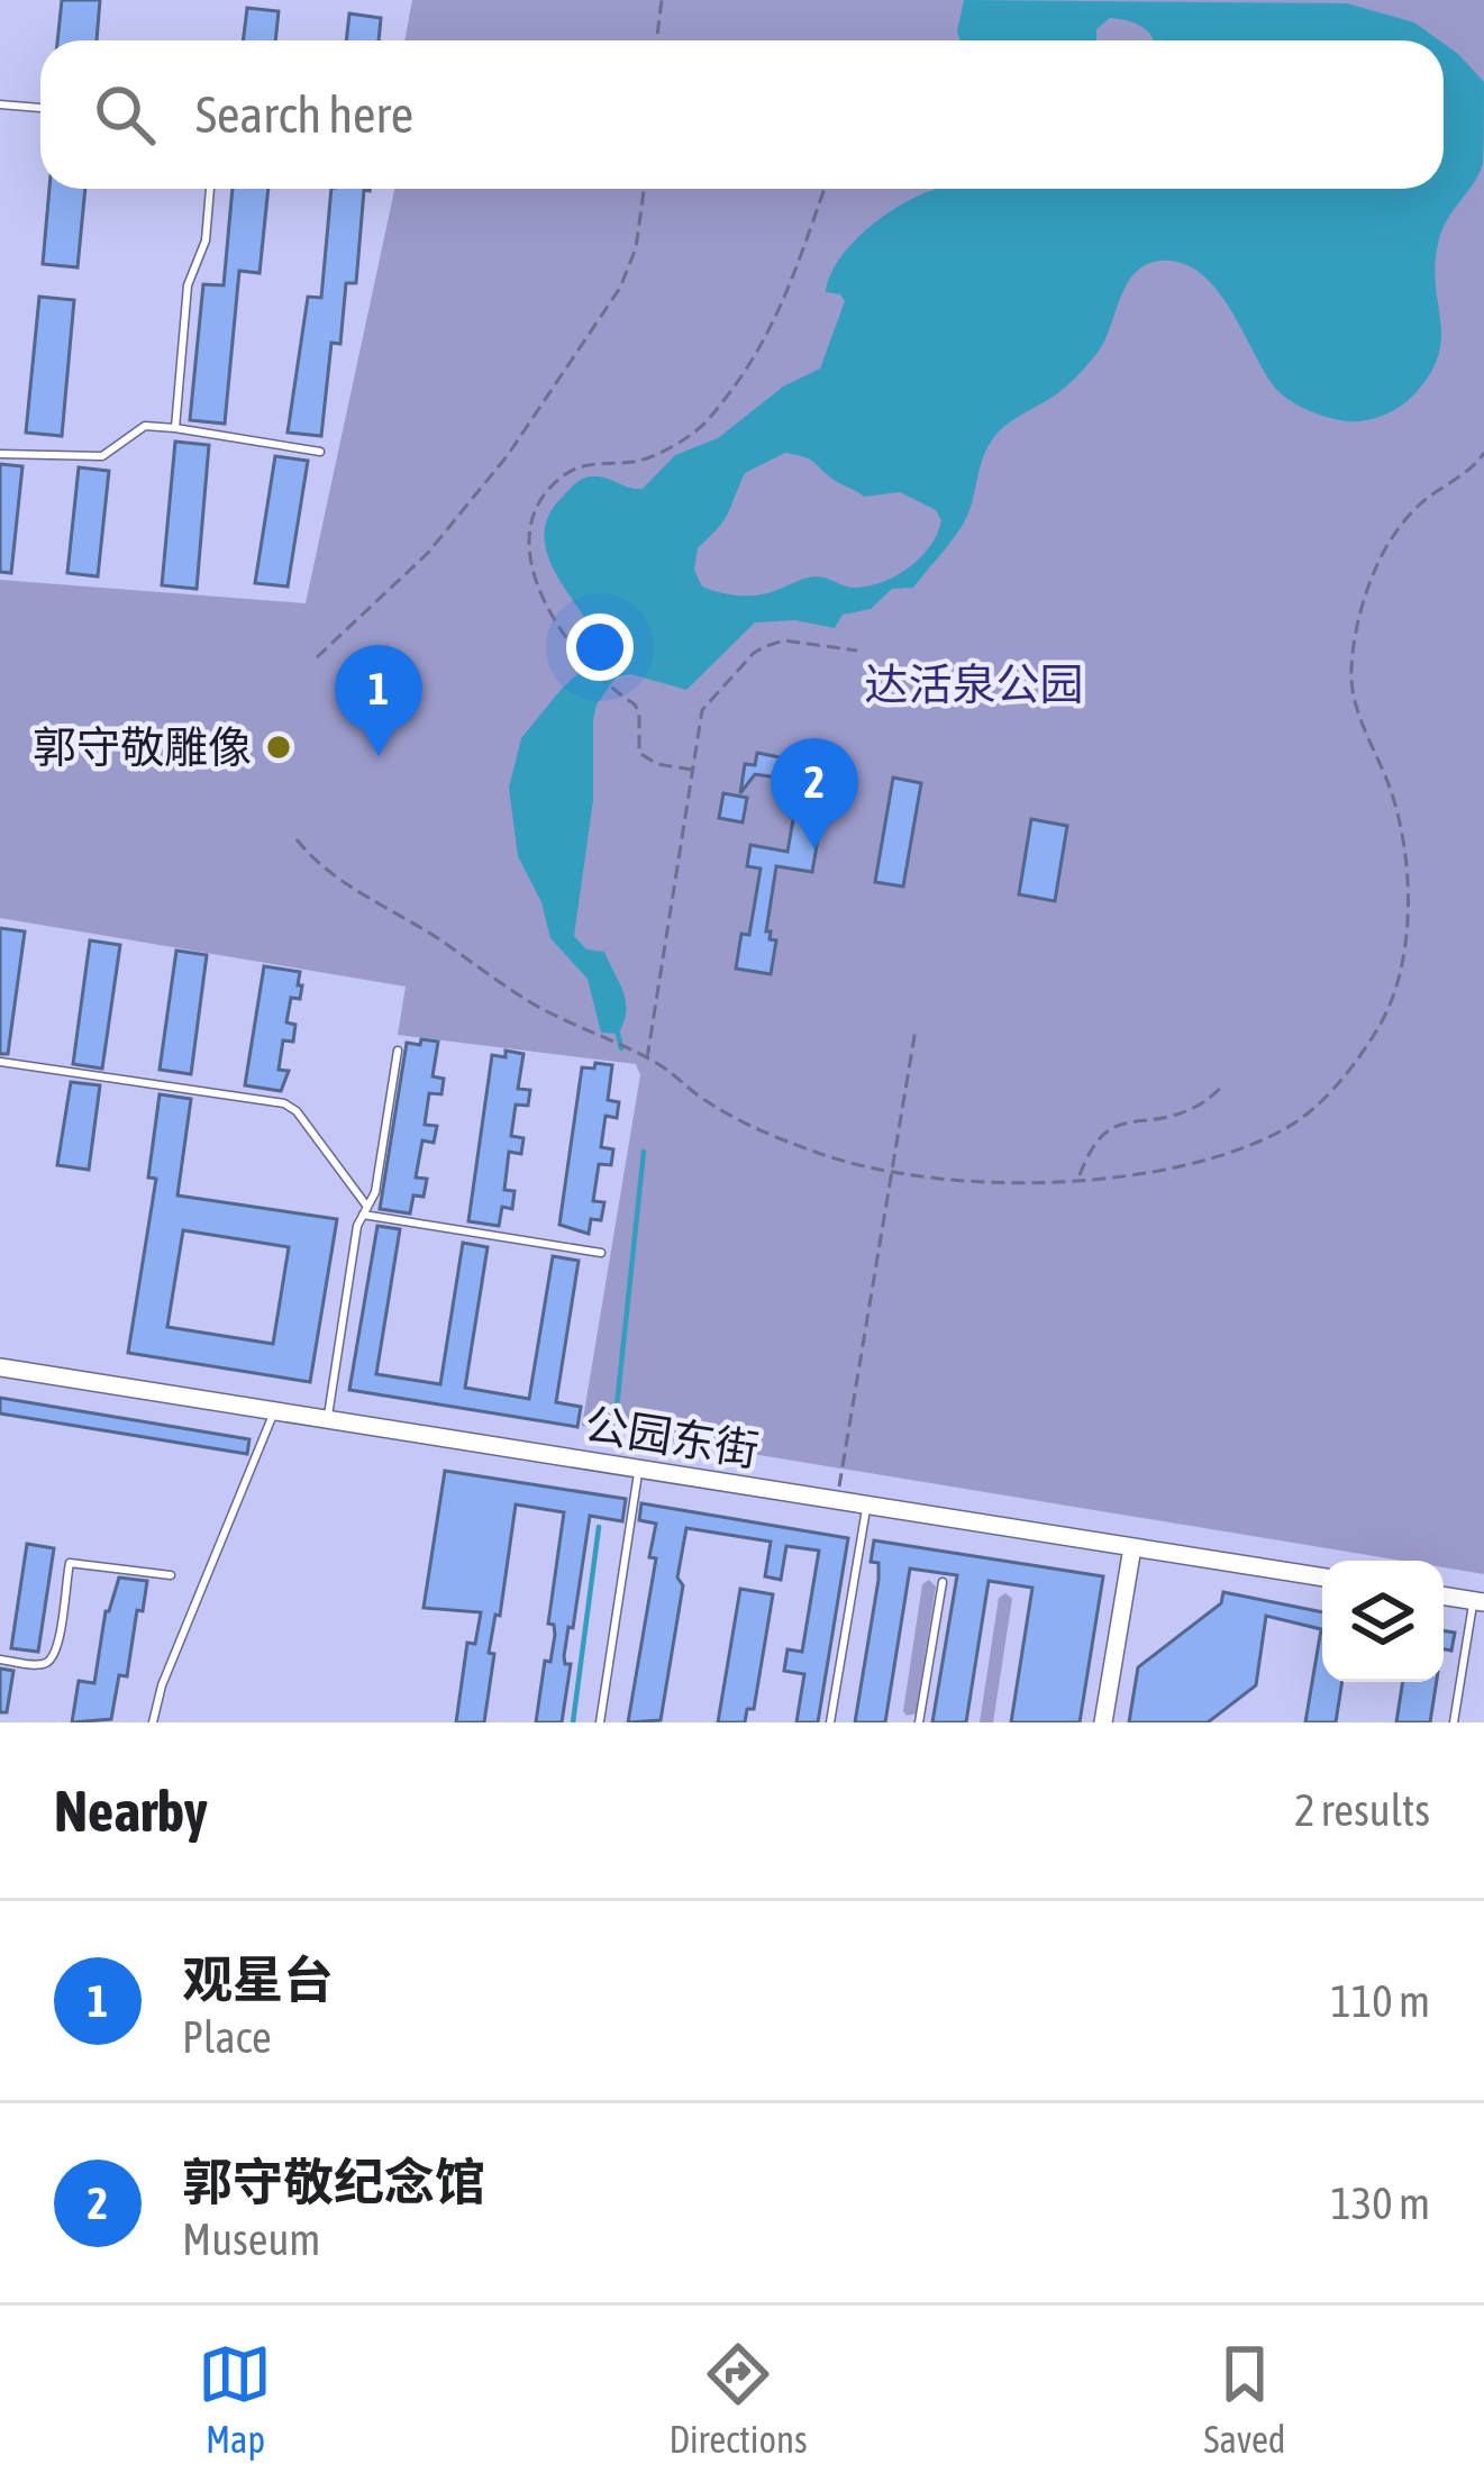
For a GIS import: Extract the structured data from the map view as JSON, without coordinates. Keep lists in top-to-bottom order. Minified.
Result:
{"streets":{"street":["公园东街"]},"parks":["达活泉公园"],"places":["郭守敬雕像"],"page":{"search":"Search here","pins":["1","2"],"heading":["Nearby","2 results"],"list":[{"mark":"1","name":"观星台","note":"Place","value":"110 m"},{"mark":"2","name":"郭守敬纪念馆","note":"Museum","value":"130 m"}],"nav":["Map","Directions","Saved"]}}
